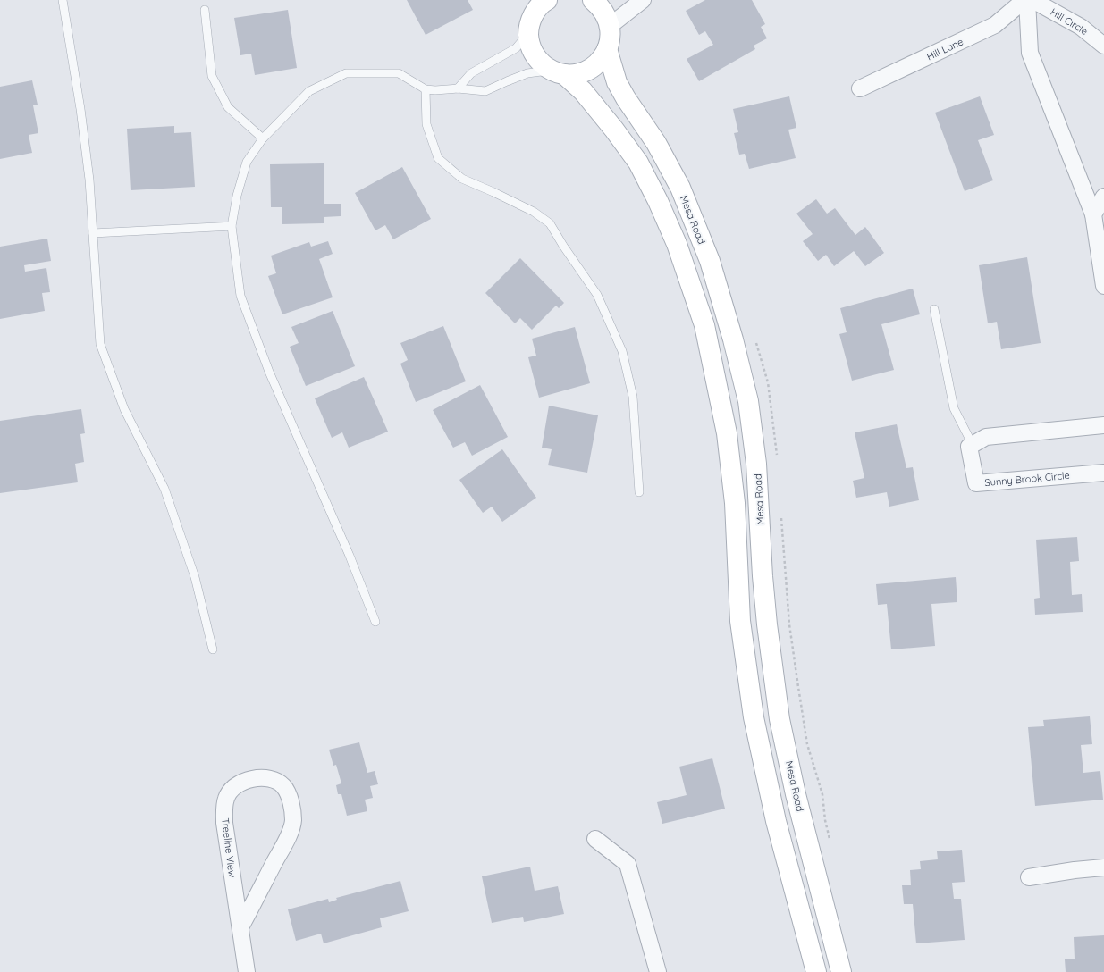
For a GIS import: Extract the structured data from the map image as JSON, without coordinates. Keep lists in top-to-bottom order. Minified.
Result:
{"streets":{"main road":["Mesa Road"],"street":["Hill Circle","Hill Lane","Sunny Brook Circle","Treeline View"]}}
